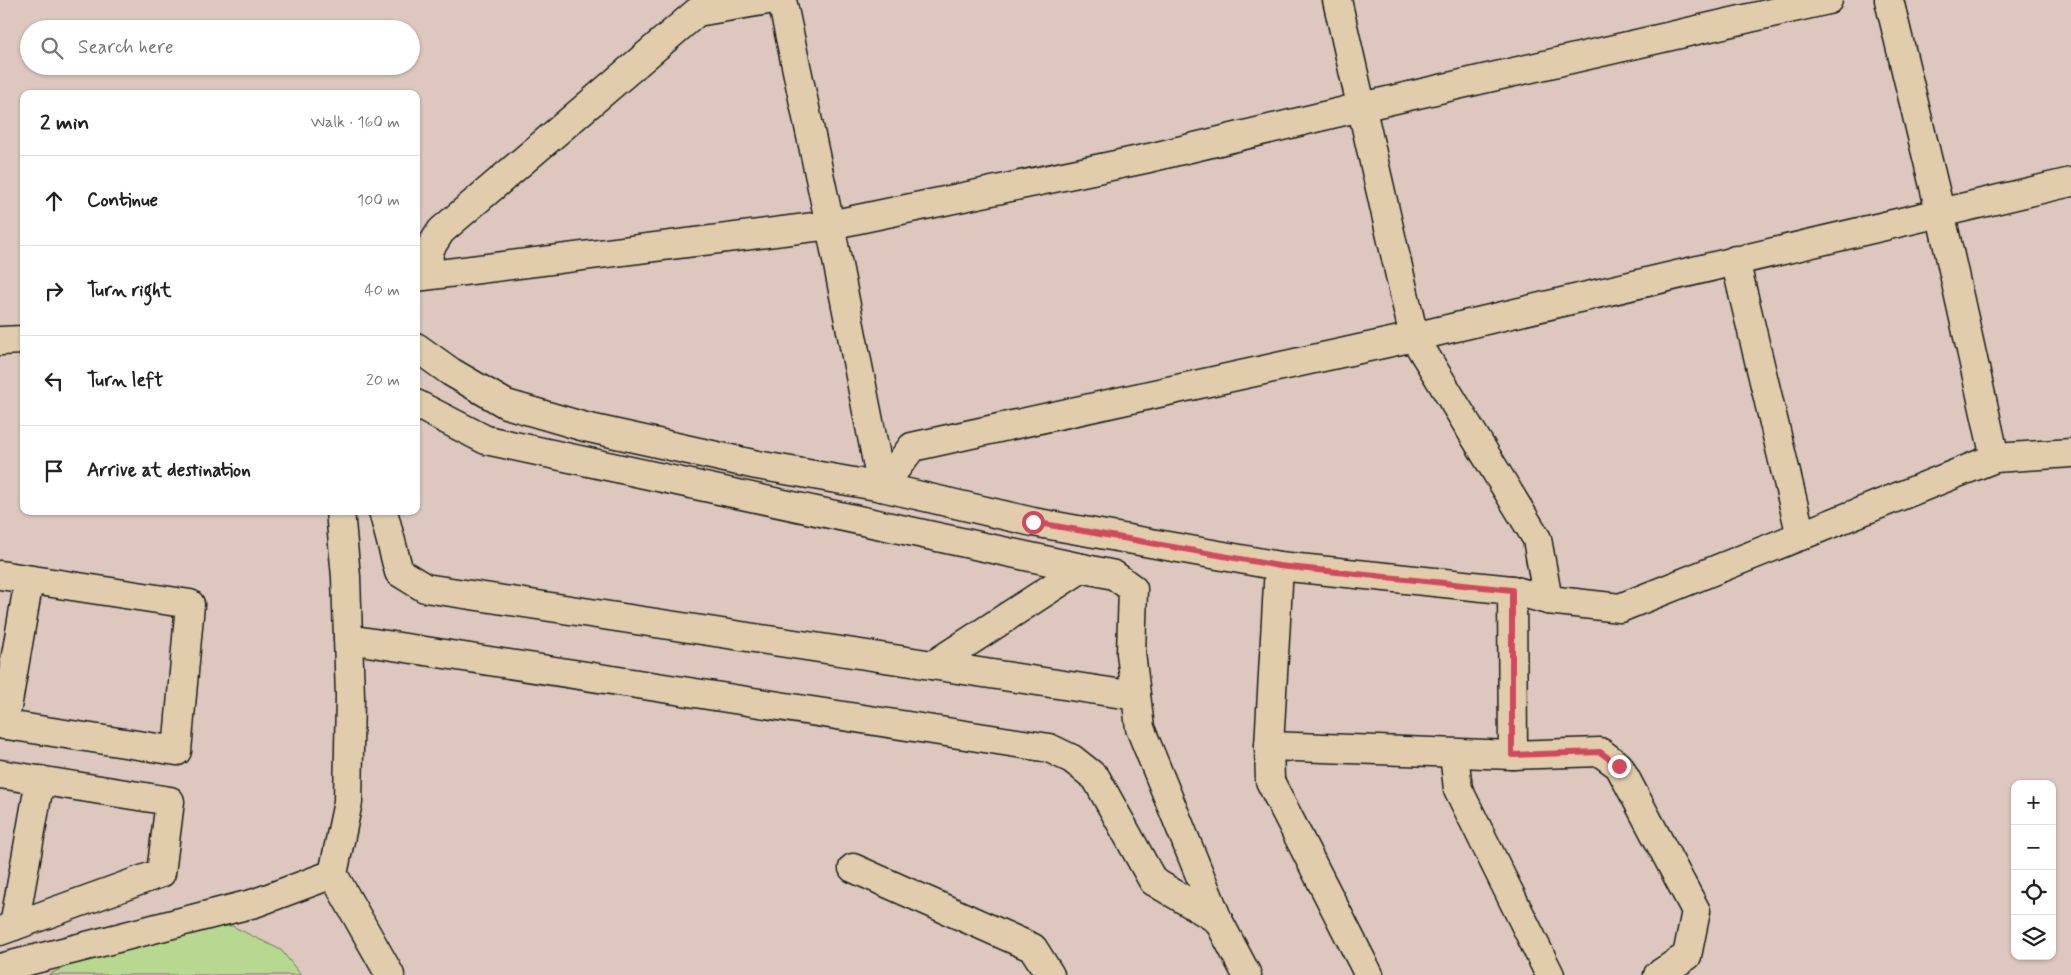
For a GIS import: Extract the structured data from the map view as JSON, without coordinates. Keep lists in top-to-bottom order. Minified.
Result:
{"page":{"search":"Search here","heading":["2 min","Walk · 160 m"],"list":[["Continue","100 m"],["Turn right","40 m"],["Turn left","20 m"],"Arrive at destination"],"map_buttons":["+","−"]}}
